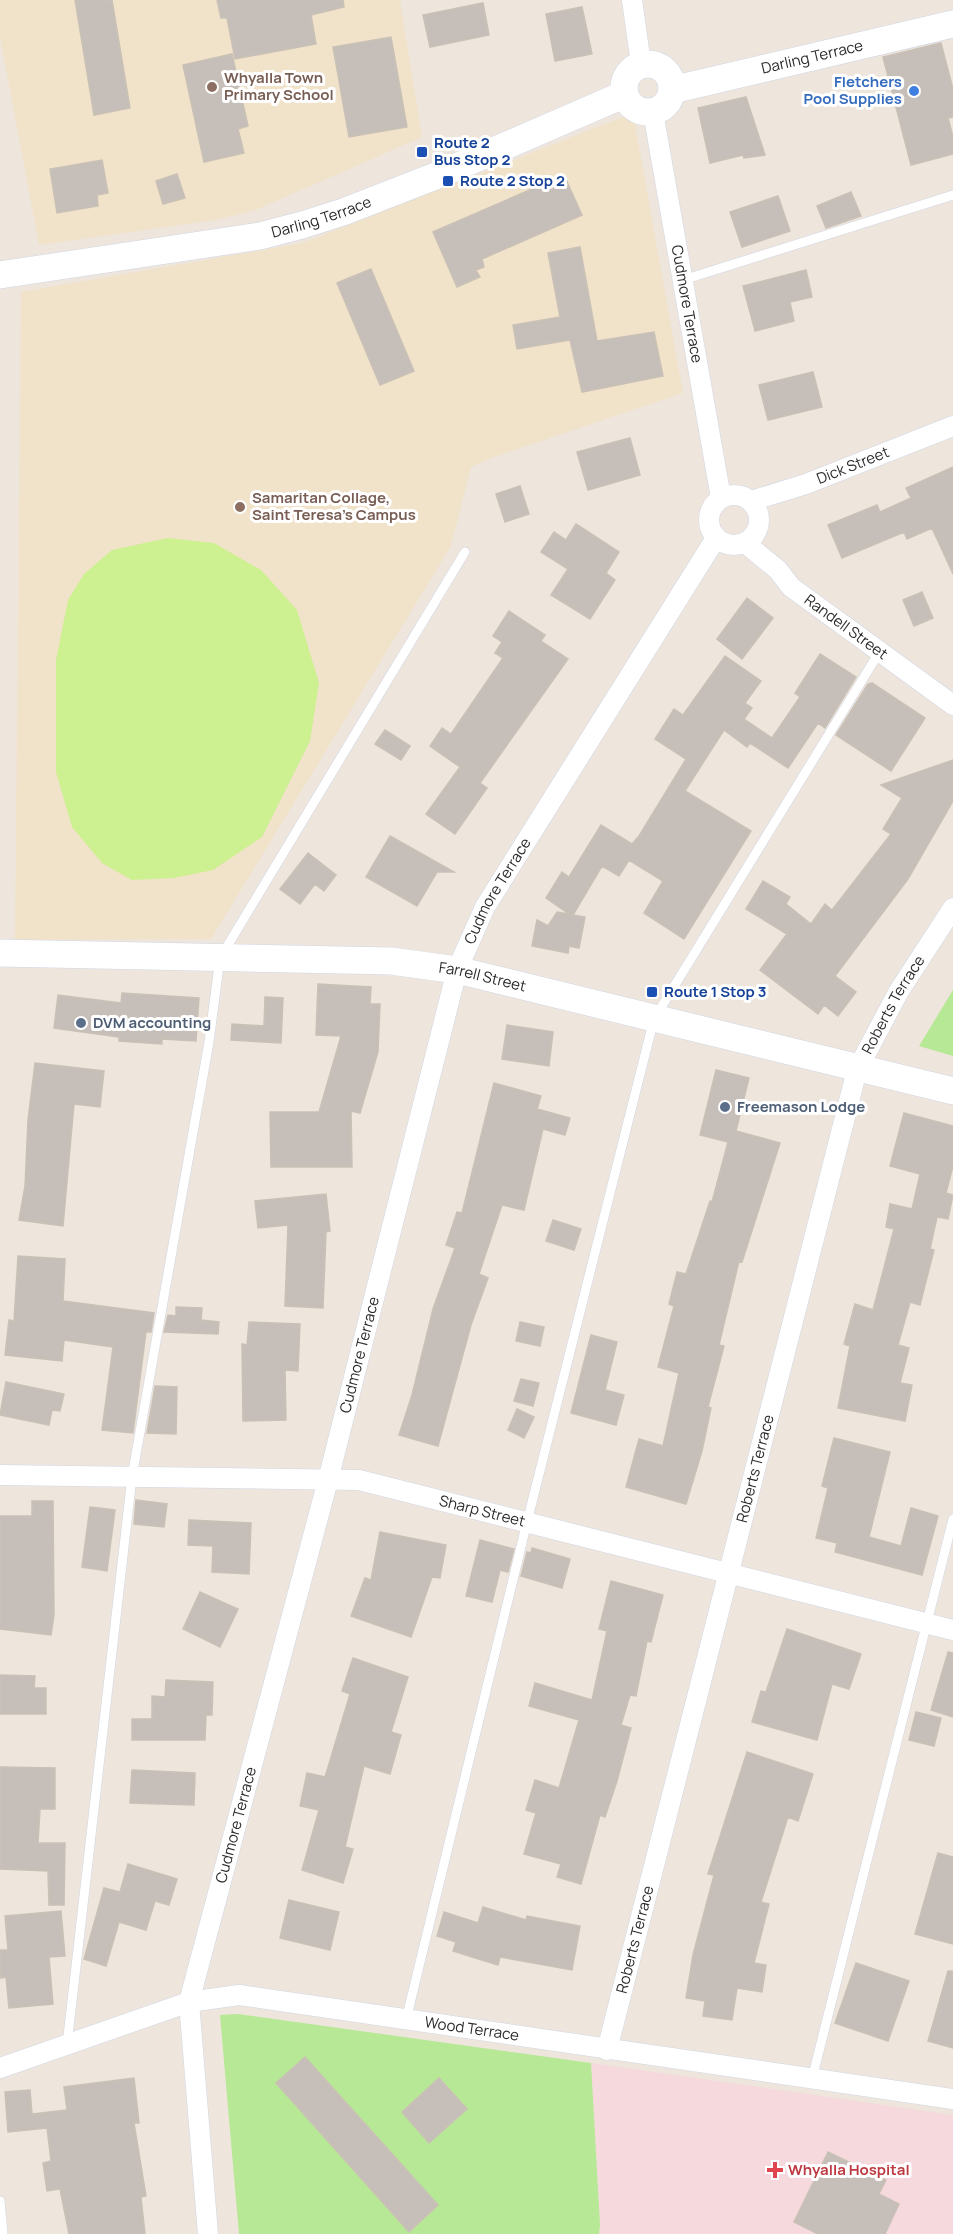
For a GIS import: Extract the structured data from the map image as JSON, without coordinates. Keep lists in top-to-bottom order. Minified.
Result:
{"streets":{"main road":["Darling Terrace","Farrell Street"],"street":["Cudmore Terrace","Dick Street","Randell Street","Roberts Terrace","Sharp Street","Wood Terrace"]},"crossings":[["Darling Terrace","Cudmore Terrace"],["Cudmore Terrace","Dick Street"],["Cudmore Terrace","Randell Street"],["Cudmore Terrace","Farrell Street"],["Cudmore Terrace","Sharp Street"],["Cudmore Terrace","Wood Terrace"],["Dick Street","Randell Street"],["Farrell Street","Roberts Terrace"],["Roberts Terrace","Sharp Street"],["Roberts Terrace","Wood Terrace"]],"places":{"other":["Whyalla Town Primary School","Fletchers Pool Supplies","Samaritan Collage, Saint Teresa's Campus","DVM accounting","Freemason Lodge"],"transit":["Route 2 Bus Stop 2","Route 2 Stop 2","Route 1 Stop 3"],"health":["Whyalla Hospital"]}}
